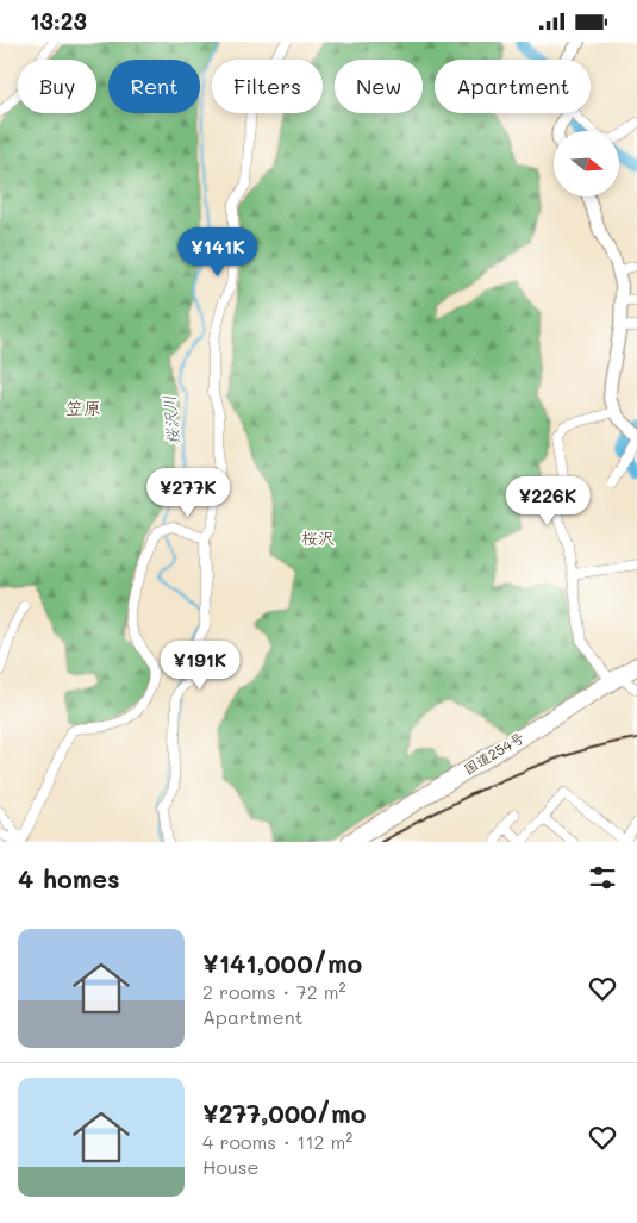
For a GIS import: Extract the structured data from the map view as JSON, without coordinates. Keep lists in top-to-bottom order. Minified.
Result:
{"streets":{"highway":["国道254号"]},"districts":["笠原","桜沢"],"water":["桜沢川"],"north":"right","page":{"status":"13:23","chip":["Buy","Rent","Filters","New","Apartment"],"price":["¥141K","¥277K","¥226K","¥191K"],"heading":"4 homes","list":[{"name":"¥141,000/mo","note":"2 rooms · 72 m² · Apartment"},{"name":"¥277,000/mo","note":"4 rooms · 112 m² · House"}]}}
